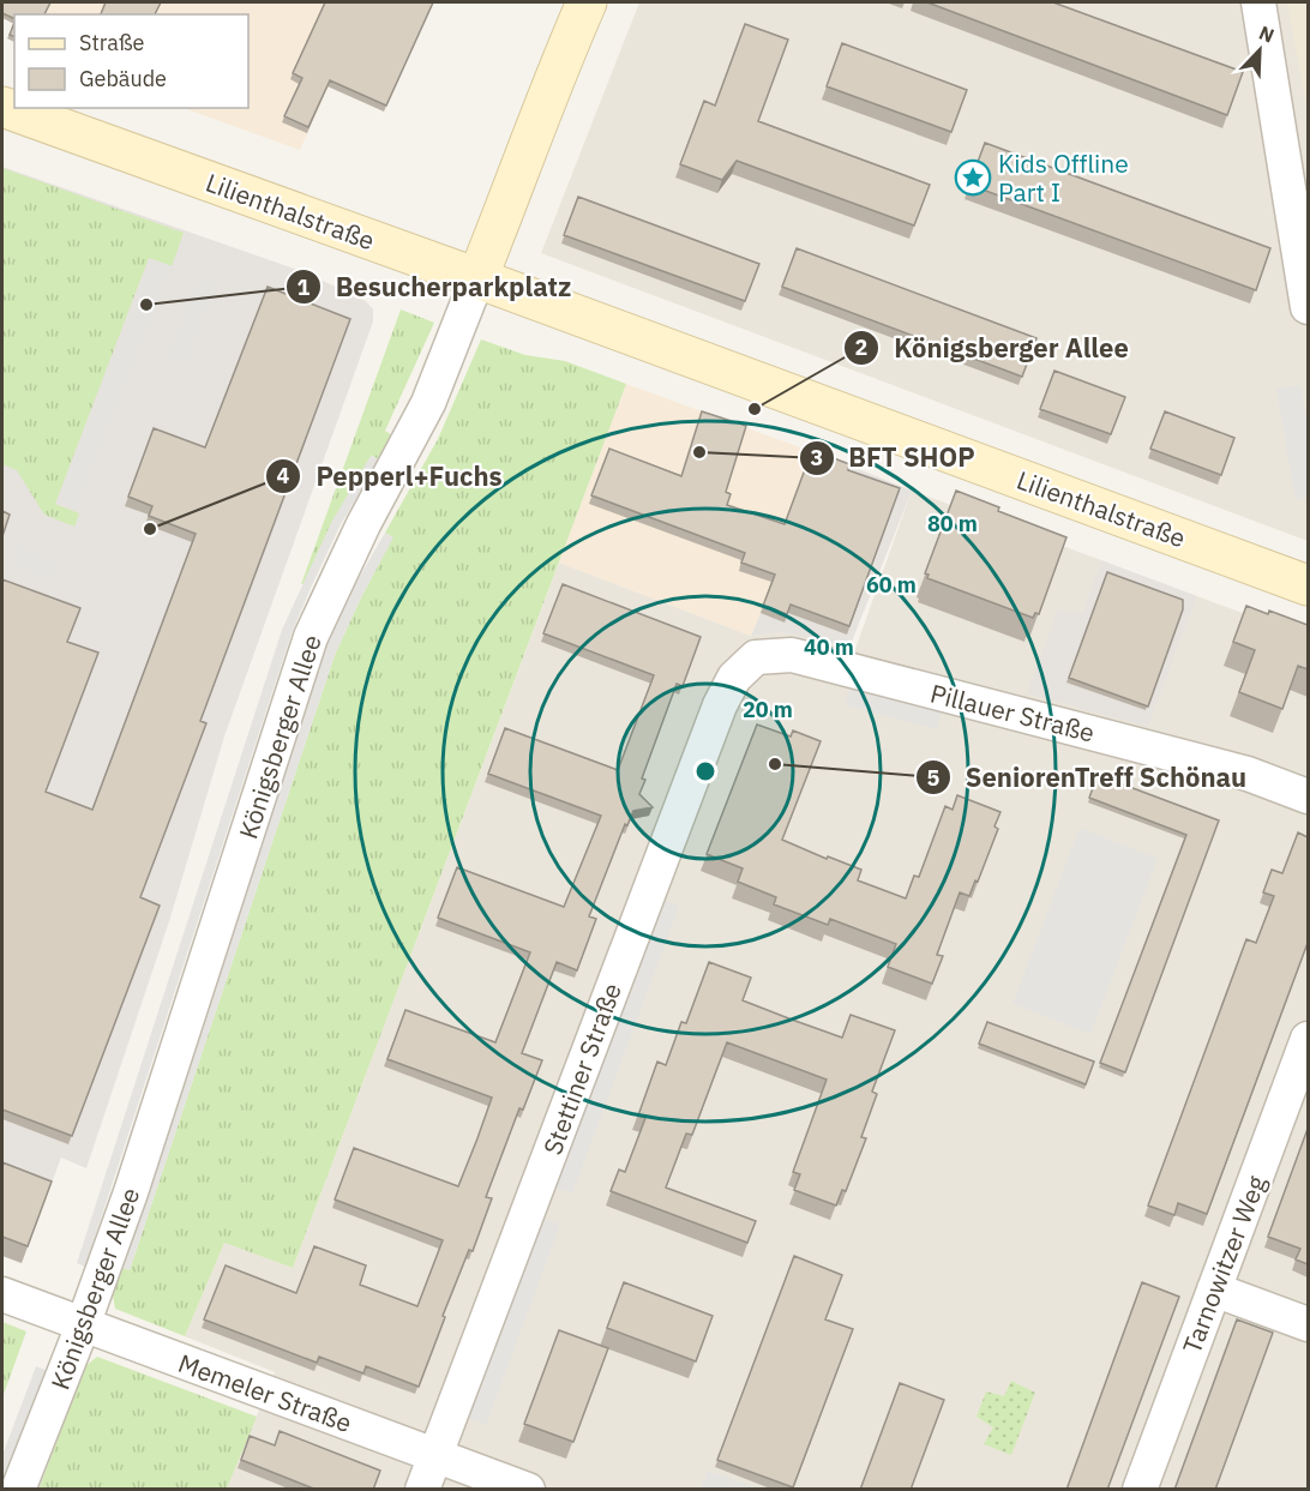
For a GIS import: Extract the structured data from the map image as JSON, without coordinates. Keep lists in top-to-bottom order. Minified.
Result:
{"streets":{"street":["Lilienthalstraße","Pillauer Straße","Königsberger Allee","Stettiner Straße","Tarnowitzer Weg","Memeler Straße"]},"crossings":[["Lilienthalstraße","Königsberger Allee"],["Pillauer Straße","Stettiner Straße"],["Königsberger Allee","Memeler Straße"],["Stettiner Straße","Memeler Straße"]],"places":{"place":["Kids Offline Part I"],"other":["Besucherparkplatz","Königsberger Allee","BFT SHOP","Pepperl+Fuchs","SeniorenTreff Schönau"]},"legend":["Straße","Gebäude"],"north":"top right","rings":["80 m","60 m","40 m","20 m"]}
